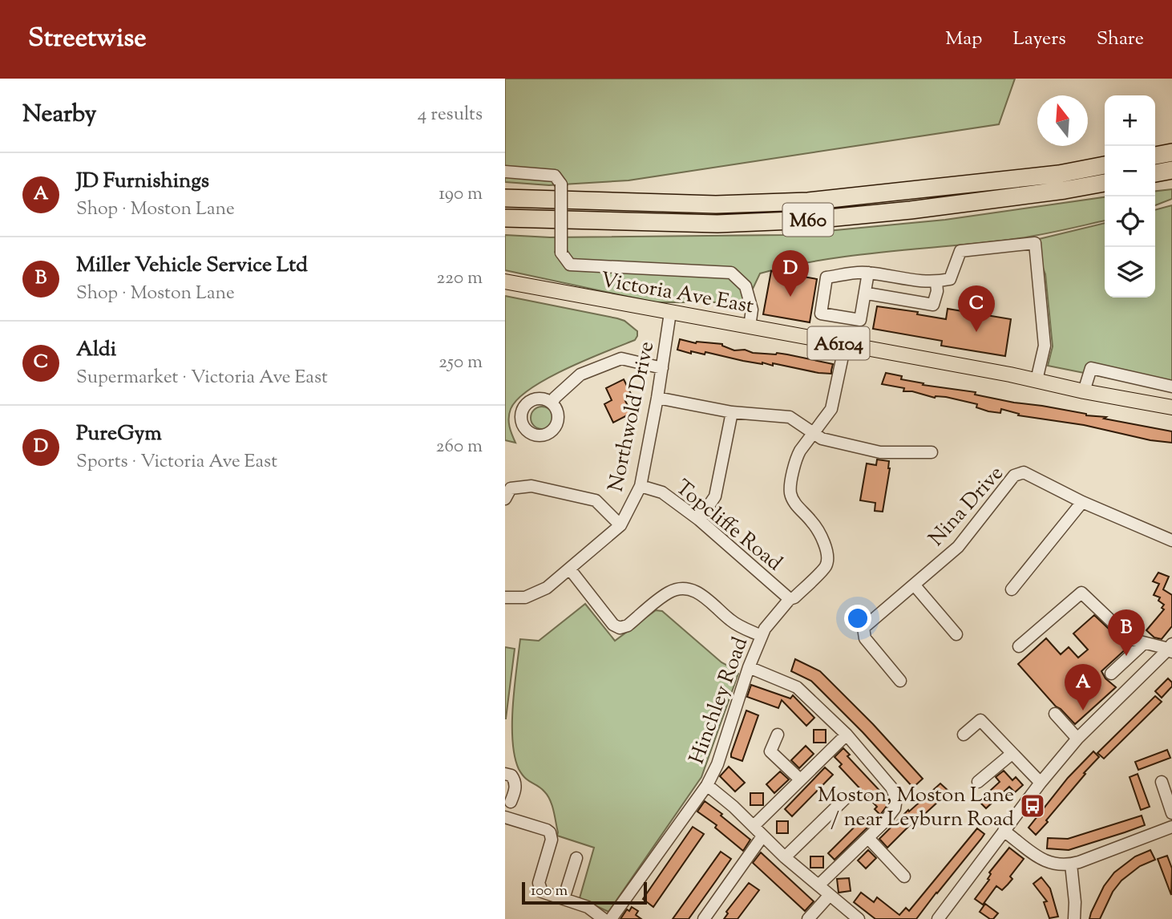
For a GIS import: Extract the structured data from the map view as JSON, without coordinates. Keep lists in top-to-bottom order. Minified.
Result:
{"streets":{"highway":["M60"],"main road":["Victoria Ave East","A6104"],"street":["Northwold Drive","Nina Drive","Topcliffe Road","Hinchley Road"]},"crossings":[["Victoria Ave East","Northwold Drive"],["Victoria Ave East","Hinchley Road"],["Northwold Drive","Topcliffe Road"],["Topcliffe Road","Hinchley Road"]],"places":{"bus stop":["Moston, Moston Lane / near Leyburn Road"]},"scale_bar":"100 m","north":"top","page":{"header":"Streetwise","nav":["Map","Layers","Share"],"heading":["Nearby","4 results"],"map_buttons":["+","−"],"list":[{"mark":"A","name":"JD Furnishings","note":"Shop · Moston Lane","value":"190 m"},{"mark":"B","name":"Miller Vehicle Service Ltd","note":"Shop · Moston Lane","value":"220 m"},{"mark":"C","name":"Aldi","note":"Supermarket · Victoria Ave East","value":"250 m"},{"mark":"D","name":"PureGym","note":"Sports · Victoria Ave East","value":"260 m"}],"pins":["D","C","B","A"],"scale":"100 m"}}
